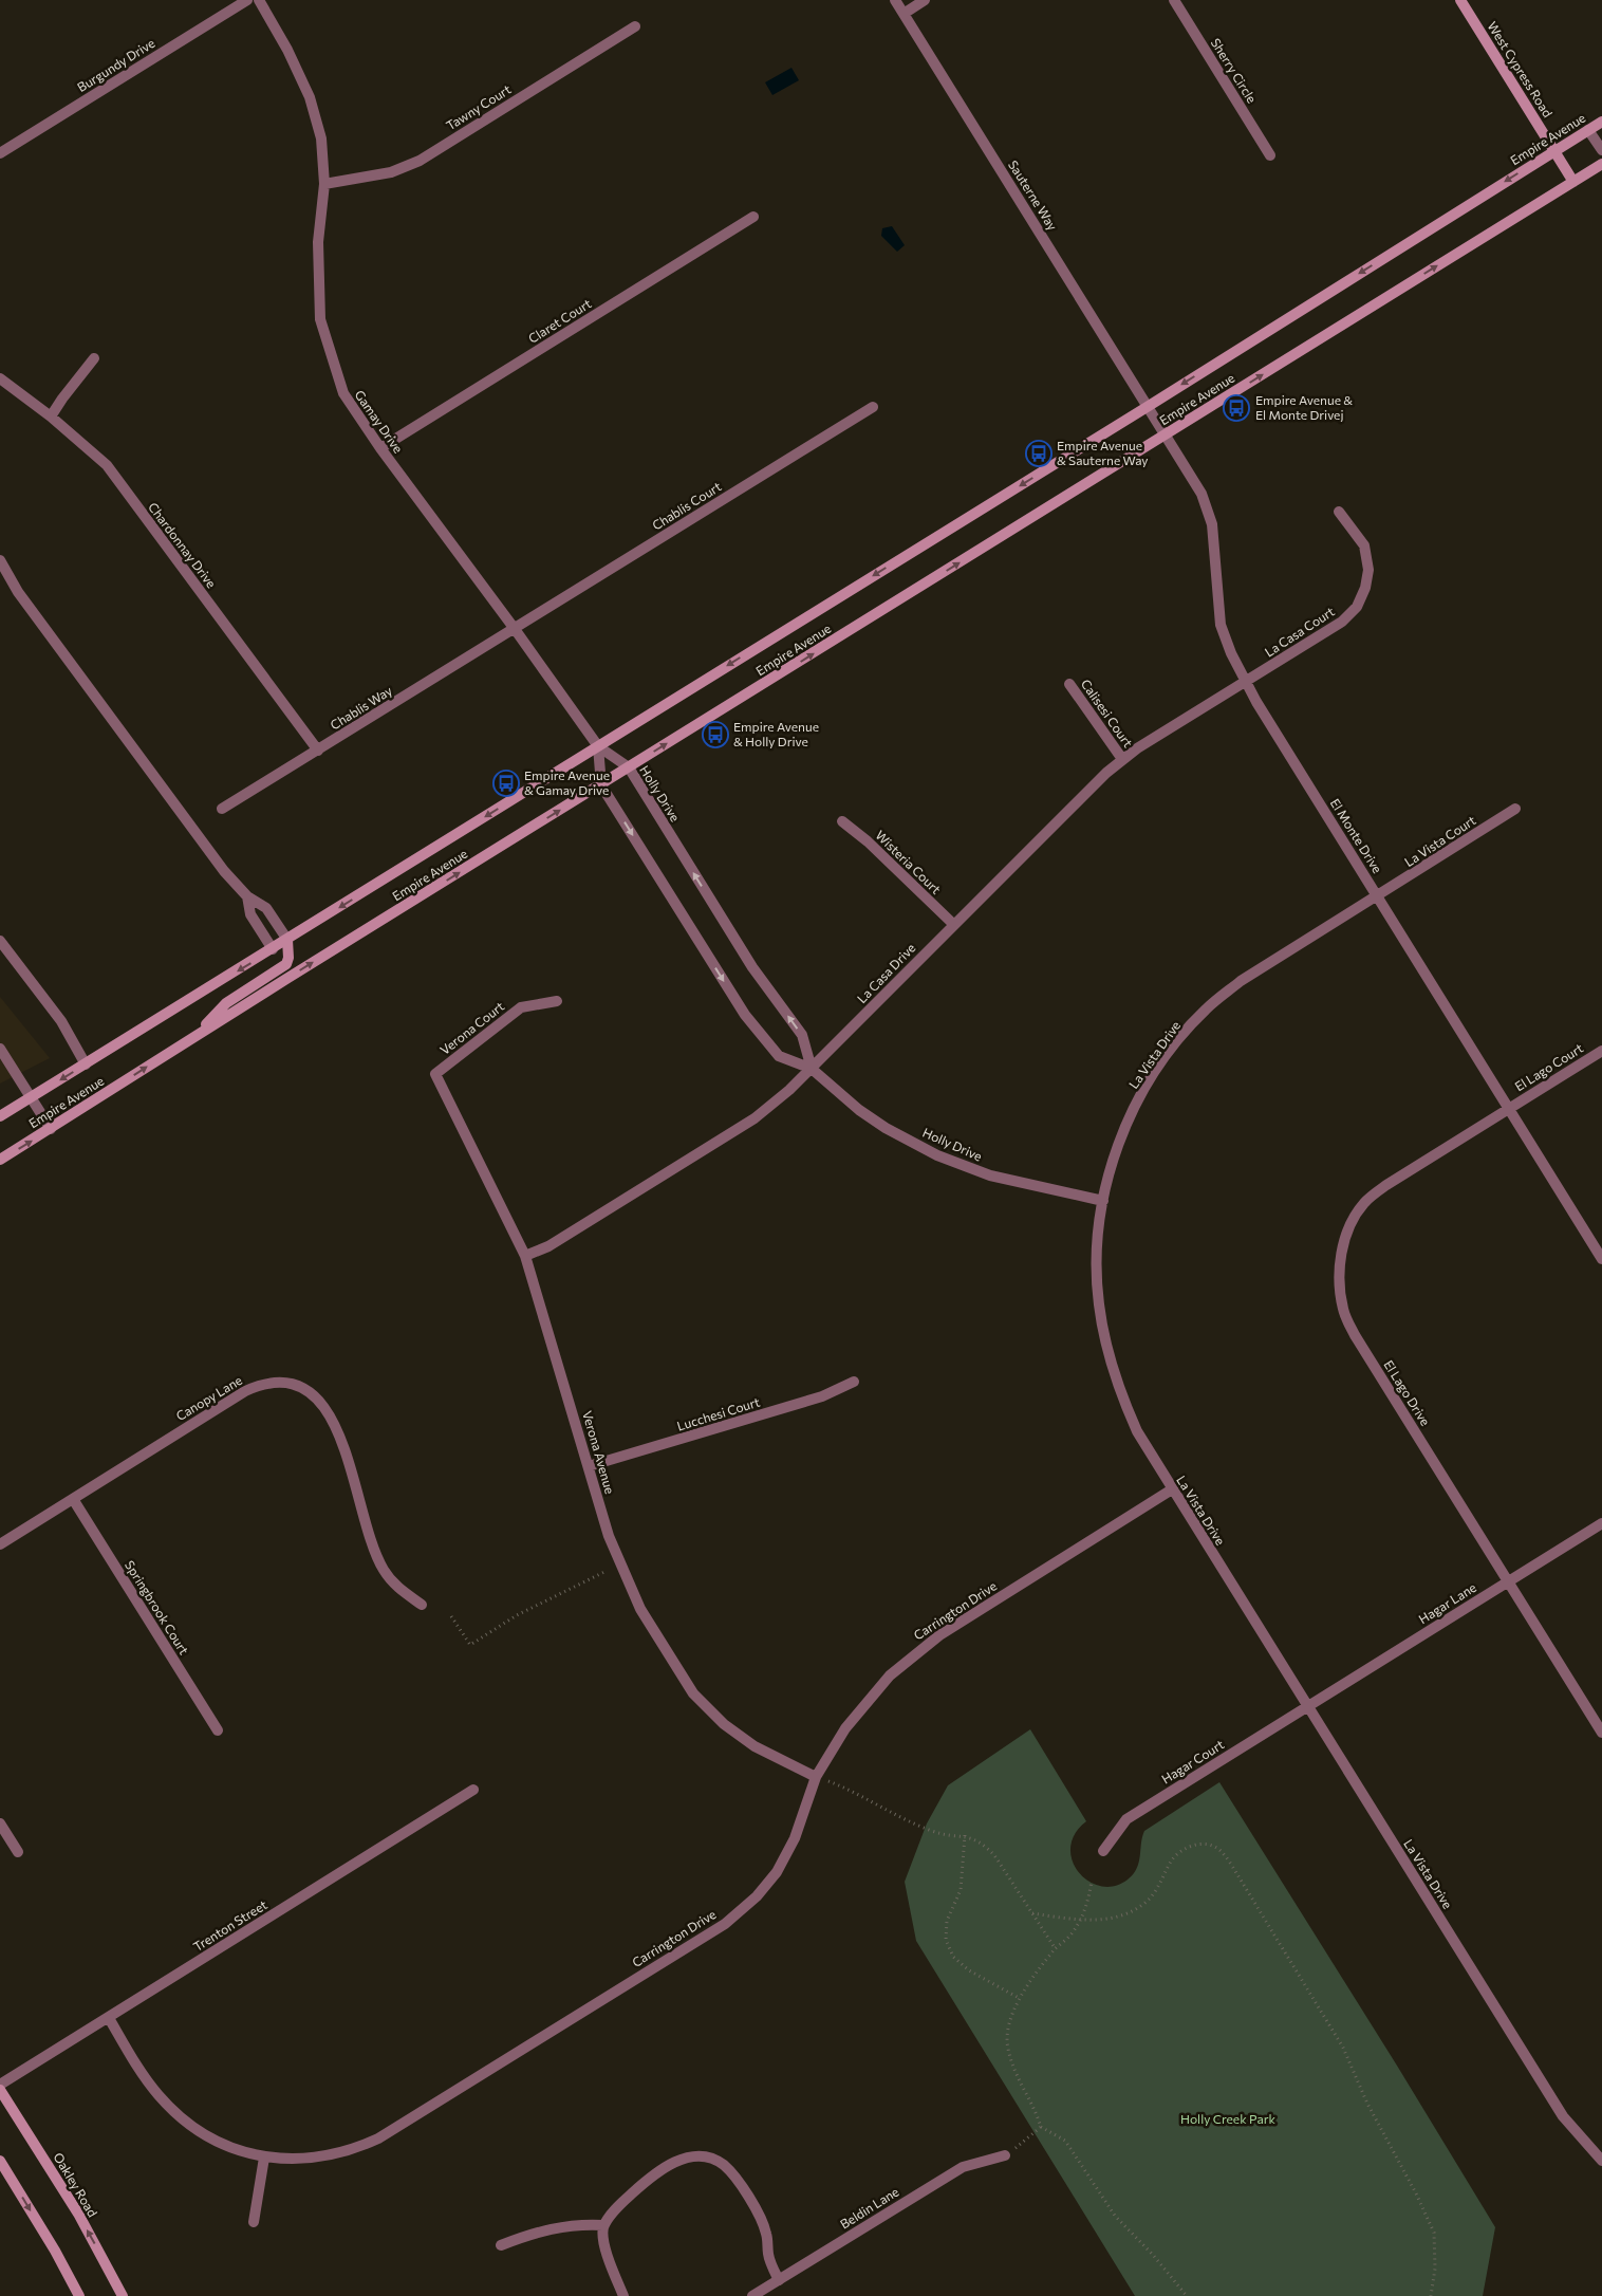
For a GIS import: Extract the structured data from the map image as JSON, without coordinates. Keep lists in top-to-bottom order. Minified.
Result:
{"streets":{"main road":["West Cypress Road","Empire Avenue","Oakley Road"],"street":["Burgundy Drive","Sherry Circle","Tawny Court","Sauterne Way","Claret Court","Gamay Drive","Chablis Court","Chardonnay Drive","La Casa Court","Chablis Way","Calisesi Court","Holly Drive","El Monte Drive","La Vista Court","Wisteria Court","La Casa Drive","Verona Court","La Vista Drive","El Lago Court","El Lago Drive","Canopy Lane","Lucchesi Court","Verona Avenue","Hagar Lane","Springbrook Court","Carrington Drive","Hagar Court","Trenton Street","Beldin Lane"]},"crossings":[["West Cypress Road","Empire Avenue"],["Tawny Court","Gamay Drive"],["Empire Avenue","Sauterne Way"],["Empire Avenue","Gamay Drive"],["Empire Avenue","Holly Drive"],["Empire Avenue","El Monte Drive"],["Sauterne Way","El Monte Drive"],["Claret Court","Gamay Drive"],["Gamay Drive","Chablis Court"],["Gamay Drive","Chablis Way"],["Gamay Drive","Holly Drive"],["Chablis Court","Chablis Way"],["Chardonnay Drive","Chablis Way"],["La Casa Court","El Monte Drive"],["La Casa Court","La Casa Drive"],["Calisesi Court","La Casa Drive"],["Holly Drive","La Casa Drive"],["Holly Drive","La Vista Drive"],["El Monte Drive","La Vista Court"],["El Monte Drive","La Casa Drive"],["El Monte Drive","La Vista Drive"],["El Monte Drive","El Lago Court"],["El Monte Drive","El Lago Drive"],["La Vista Court","La Vista Drive"],["Wisteria Court","La Casa Drive"],["La Casa Drive","Verona Avenue"],["Verona Court","Verona Avenue"],["La Vista Drive","Hagar Lane"],["La Vista Drive","Carrington Drive"],["La Vista Drive","Hagar Court"],["El Lago Court","El Lago Drive"],["El Lago Drive","Hagar Lane"],["Canopy Lane","Springbrook Court"],["Lucchesi Court","Verona Avenue"],["Verona Avenue","Carrington Drive"],["Hagar Lane","Hagar Court"],["Carrington Drive","Trenton Street"]],"parks":["Holly Creek Park"],"places":{"bus stop":["Empire Avenue & El Monte Drivej","Empire Avenue & Sauterne Way","Empire Avenue & Holly Drive","Empire Avenue & Gamay Drive"]}}
